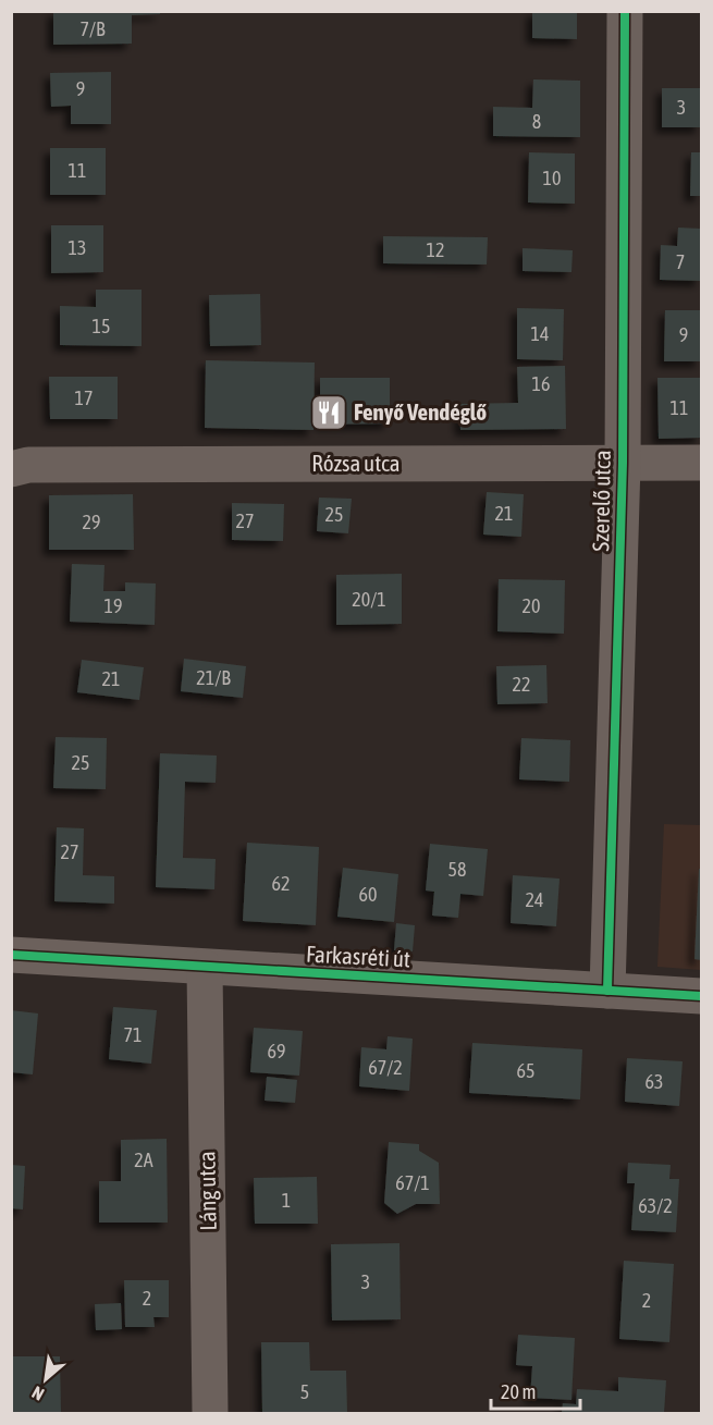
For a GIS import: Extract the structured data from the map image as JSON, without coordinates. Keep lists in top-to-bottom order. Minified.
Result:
{"streets":{"street":["Rózsa utca","Szerelő utca","Farkasréti út","Láng utca"]},"crossings":[["Rózsa utca","Szerelő utca"],["Szerelő utca","Farkasréti út"],["Farkasréti út","Láng utca"]],"places":{"restaurant":["Fenyő Vendéglő"]},"house_numbers":["7/B","9","3","8","11","10","13","12","7","15","14","9","16","17","11","21","25","27","29","20/1","19","20","21/B","21","22","25","27","58","62","60","24","71","69","67/2","65","63","2A","67/1","1","63/2","3","2","2","5"],"scale_bar":"20 m","north":"bottom left"}
